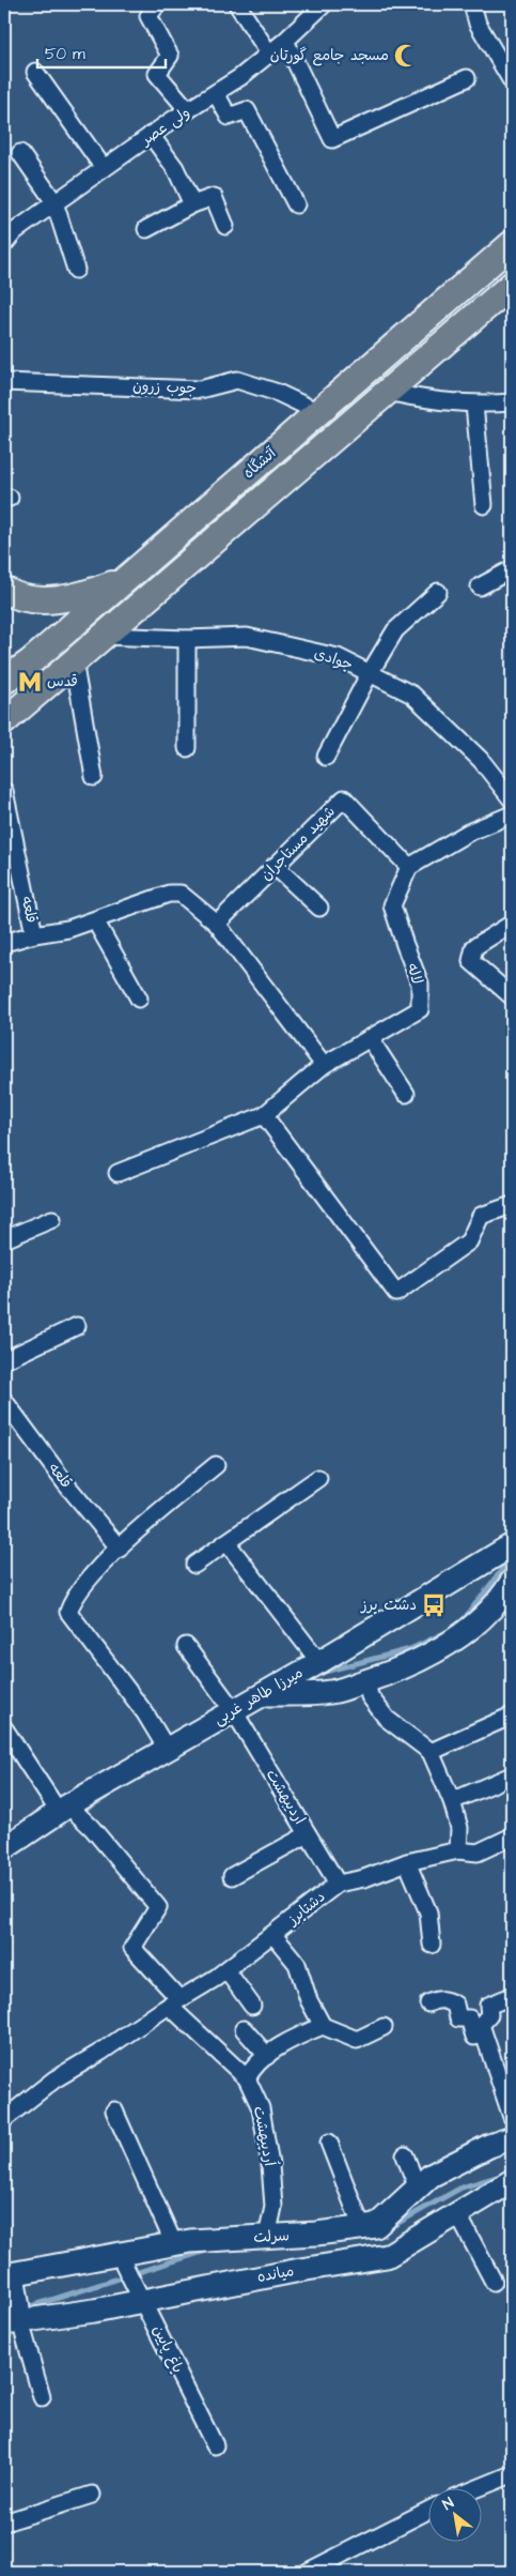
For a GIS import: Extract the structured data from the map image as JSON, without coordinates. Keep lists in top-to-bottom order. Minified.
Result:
{"streets":{"main road":["آتشگاه"],"street":["ولی عصر","جوب زرون","جوادی","شهید مستاجران","قلعه","لاله","میرزا طاهر غربی","اردیبهشت","دشتابرز","اُردیبهشت","سرلت","میانده","باغ پایین"]},"crossings":[["جوب زرون","آتشگاه"],["آتشگاه","جوادی"],["شهید مستاجران","لاله"],["میرزا طاهر غربی","اردیبهشت"],["میرزا طاهر غربی","اُردیبهشت"],["اردیبهشت","دشتابرز"],["دشتابرز","اُردیبهشت"],["اُردیبهشت","سرلت"],["سرلت","میانده"],["سرلت","باغ پایین"],["میانده","باغ پایین"]],"places":{"mosque":["مسجد جامع گورتان"],"metro station":["قدس"],"bus stop":["دشت برز"]},"scale_bar":"50 m","north":"top left"}
